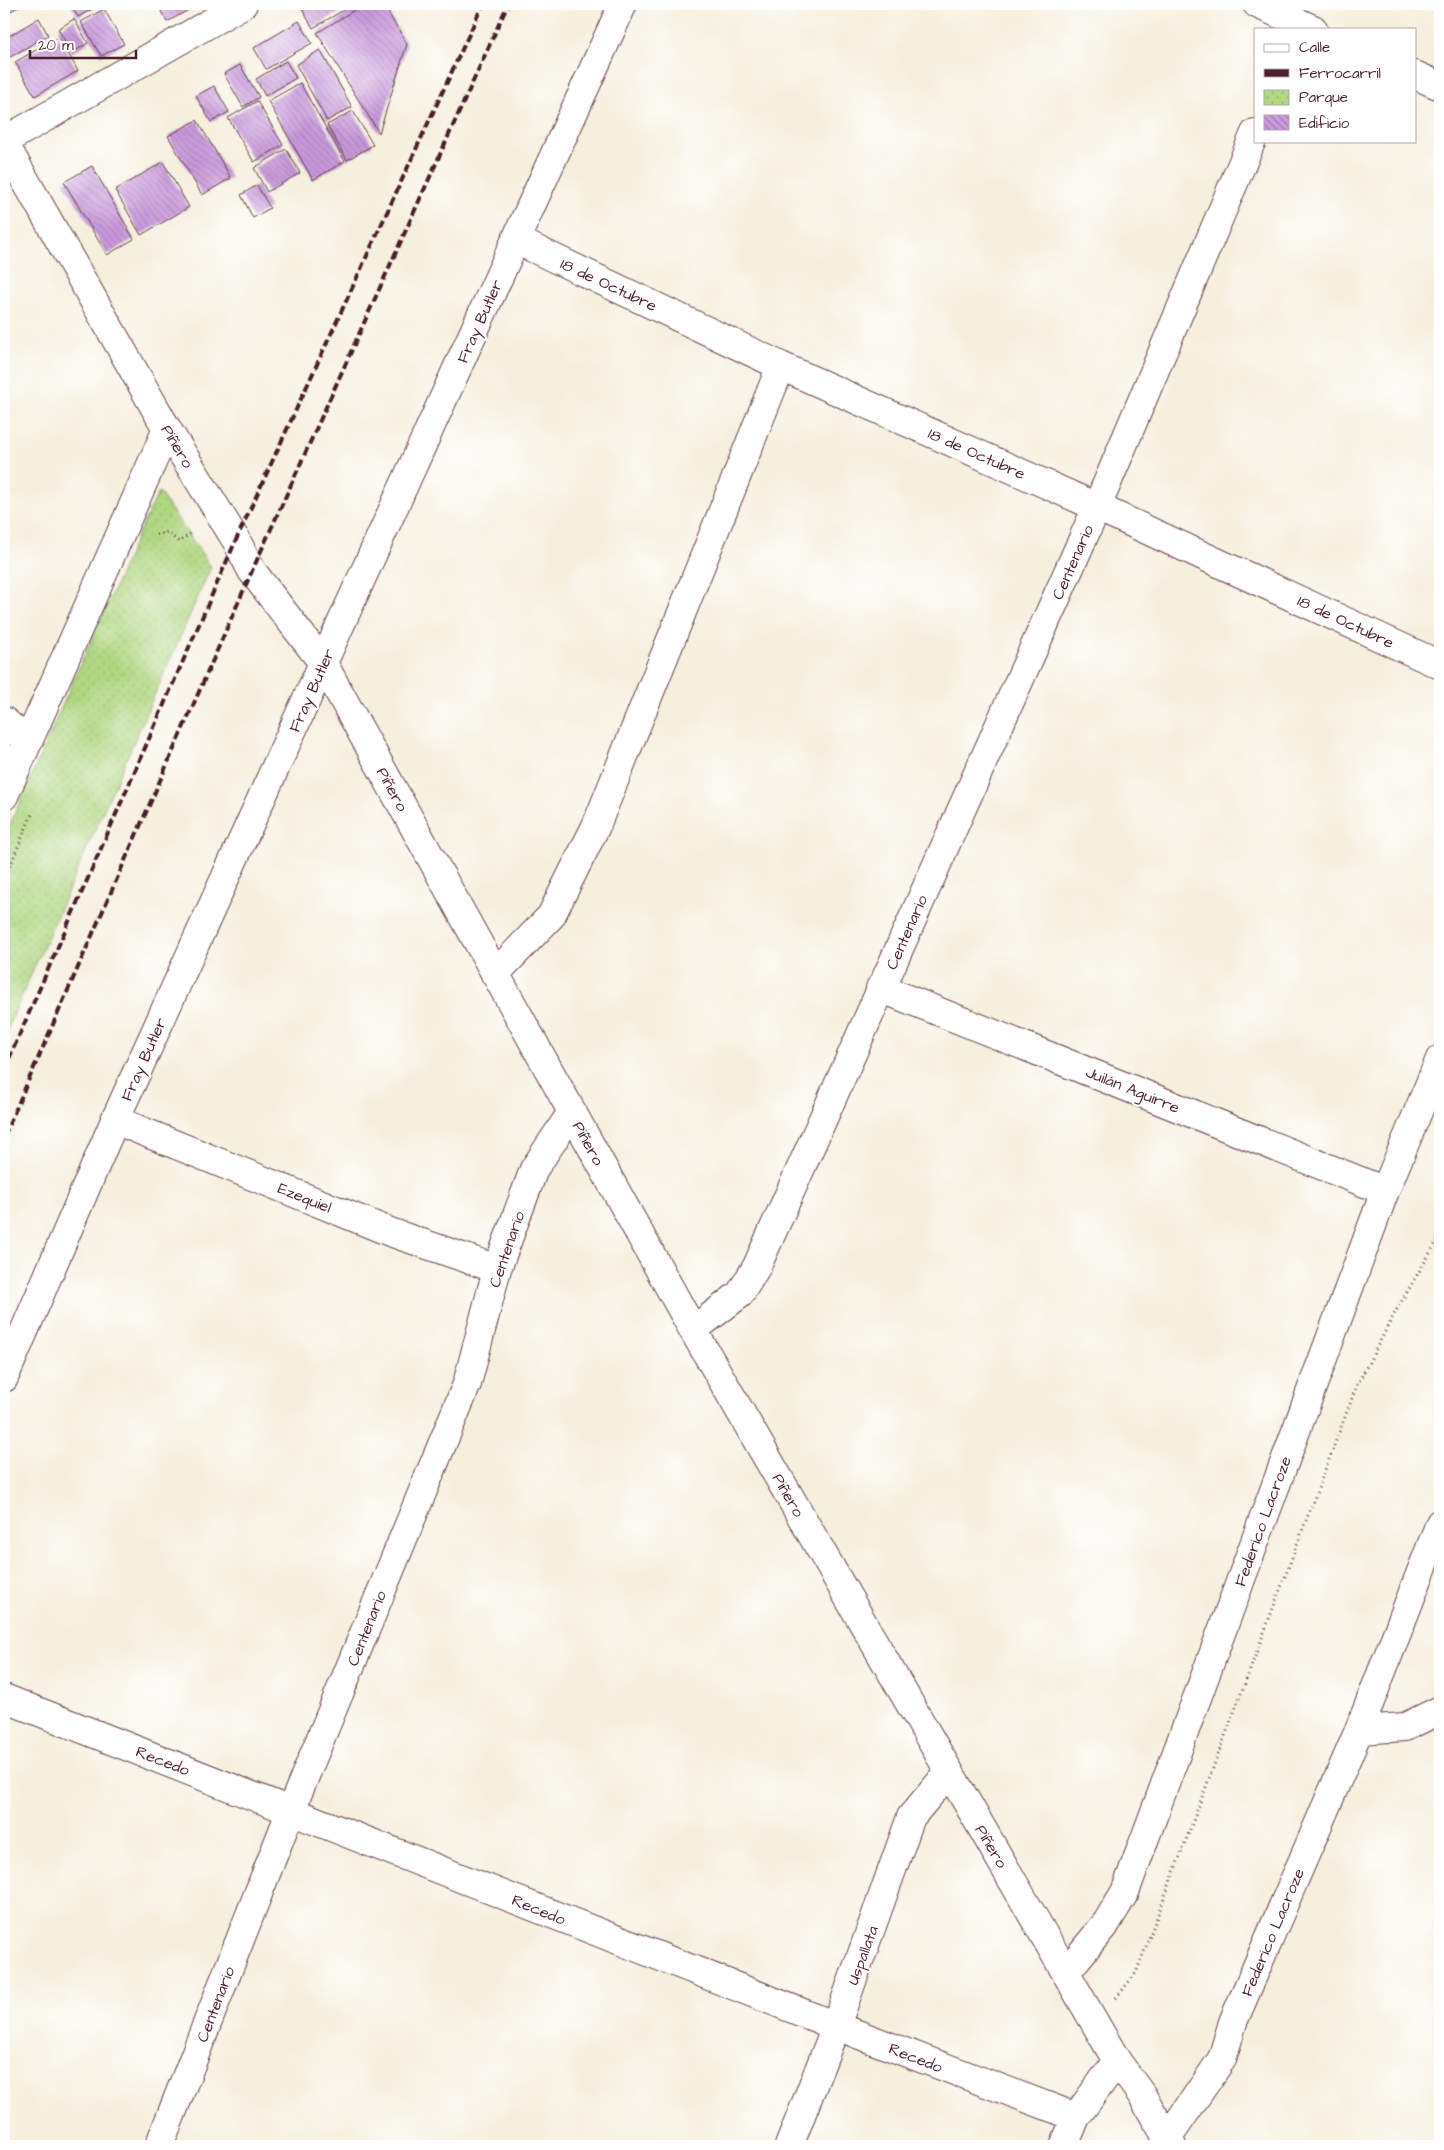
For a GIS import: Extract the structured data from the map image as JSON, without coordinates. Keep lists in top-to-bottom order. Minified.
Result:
{"streets":{"street":["18 de Octubre","Fray Butler","Piñero","Centenario","Juilán Aguirre","Ezequiel","Federico Lacroze","Recedo","Uspallata"]},"crossings":[["18 de Octubre","Fray Butler"],["18 de Octubre","Centenario"],["Fray Butler","Piñero"],["Fray Butler","Ezequiel"],["Piñero","Centenario"],["Piñero","Federico Lacroze"],["Piñero","Uspallata"],["Centenario","Juilán Aguirre"],["Centenario","Ezequiel"],["Centenario","Recedo"],["Juilán Aguirre","Federico Lacroze"],["Recedo","Uspallata"]],"legend":["Calle","Ferrocarril","Parque","Edificio"],"scale_bar":"20 m"}
